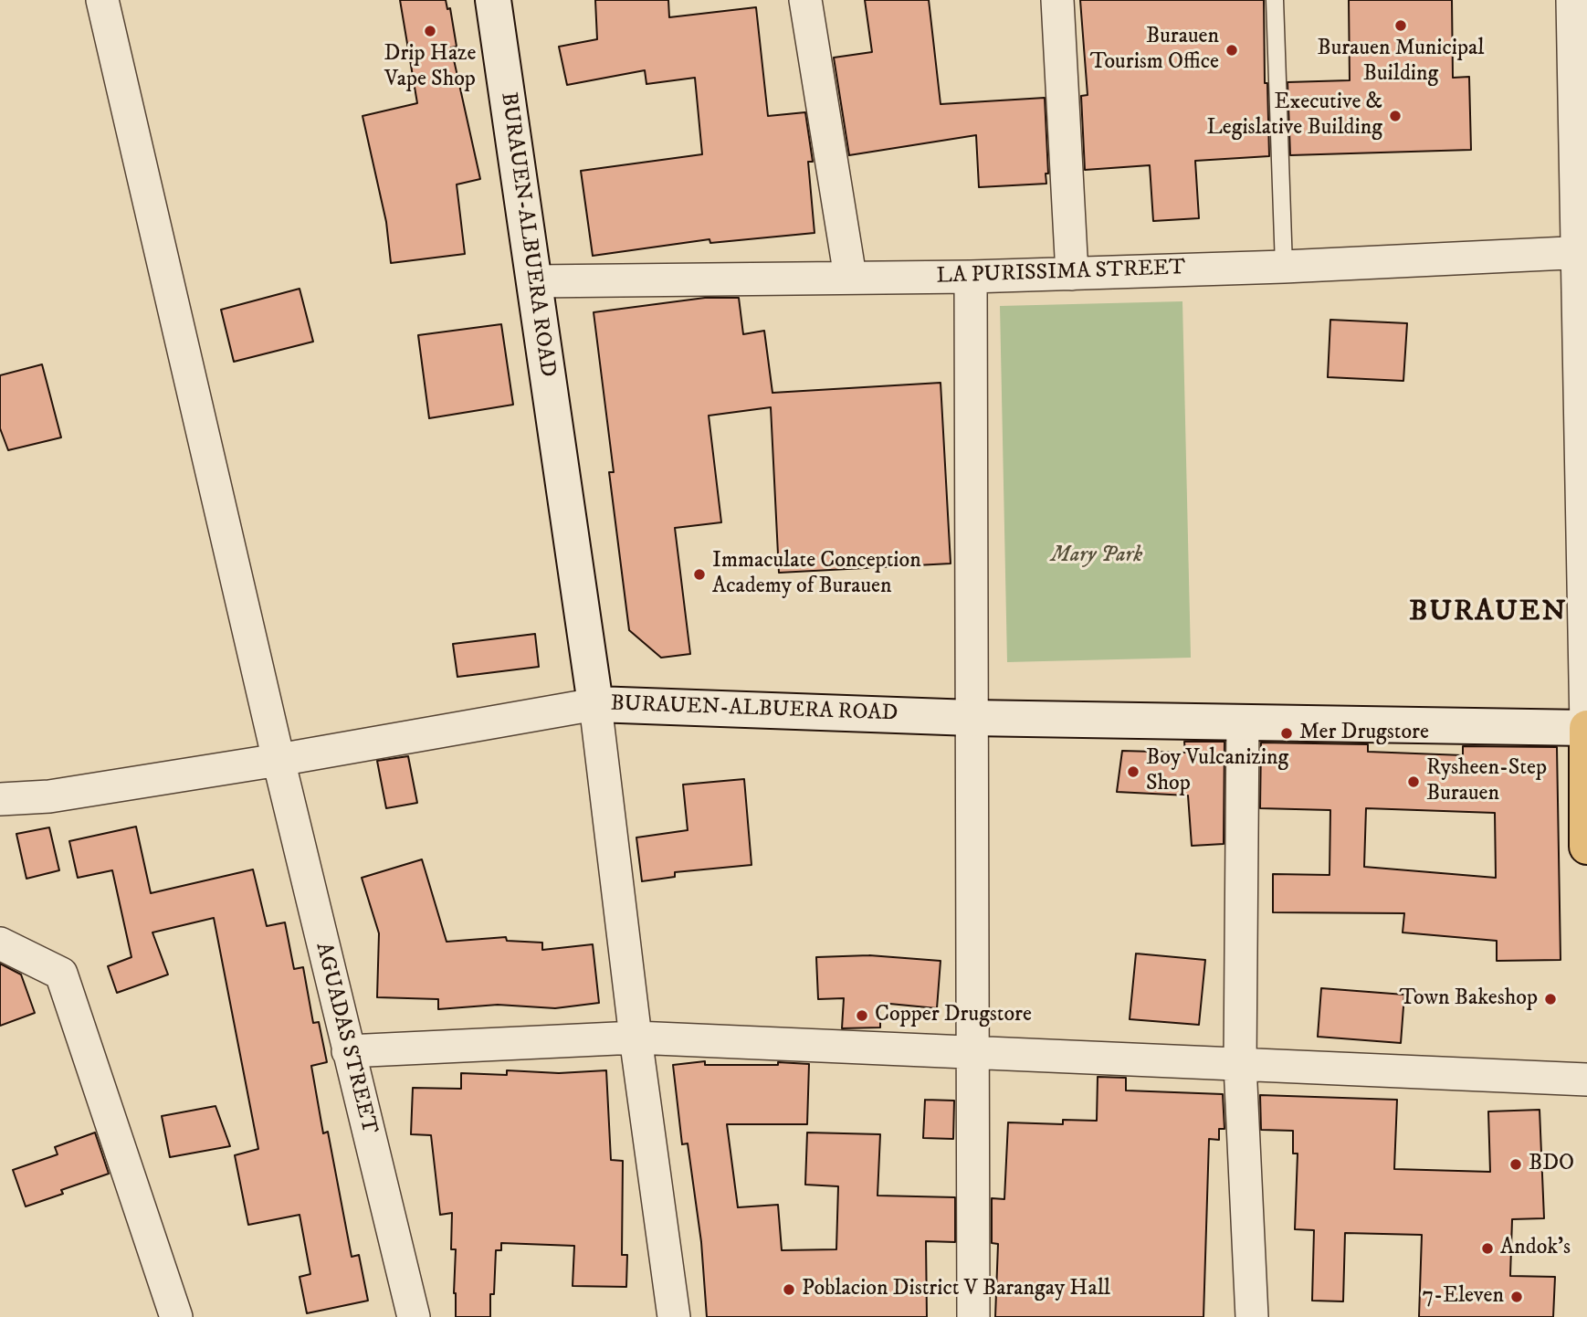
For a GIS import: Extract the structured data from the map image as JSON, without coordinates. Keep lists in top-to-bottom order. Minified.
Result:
{"streets":{"street":["BURAUEN-ALBUERA ROAD","LA PURISSIMA STREET","AGUADAS STREET"]},"crossings":[["BURAUEN-ALBUERA ROAD","LA PURISSIMA STREET"]],"districts":["BURAUEN"],"parks":["Mary Park"],"places":["Burauen Municipal Building","Drip Haze Vape Shop","Burauen Tourism Office","Executive & Legislative Building","Immaculate Conception Academy of Burauen","Mer Drugstore","Boy Vulcanizing Shop","Rysheen-Step Burauen","Town Bakeshop","Copper Drugstore","BDO","Andok's","Poblacion District V Barangay Hall","7-Eleven"]}
